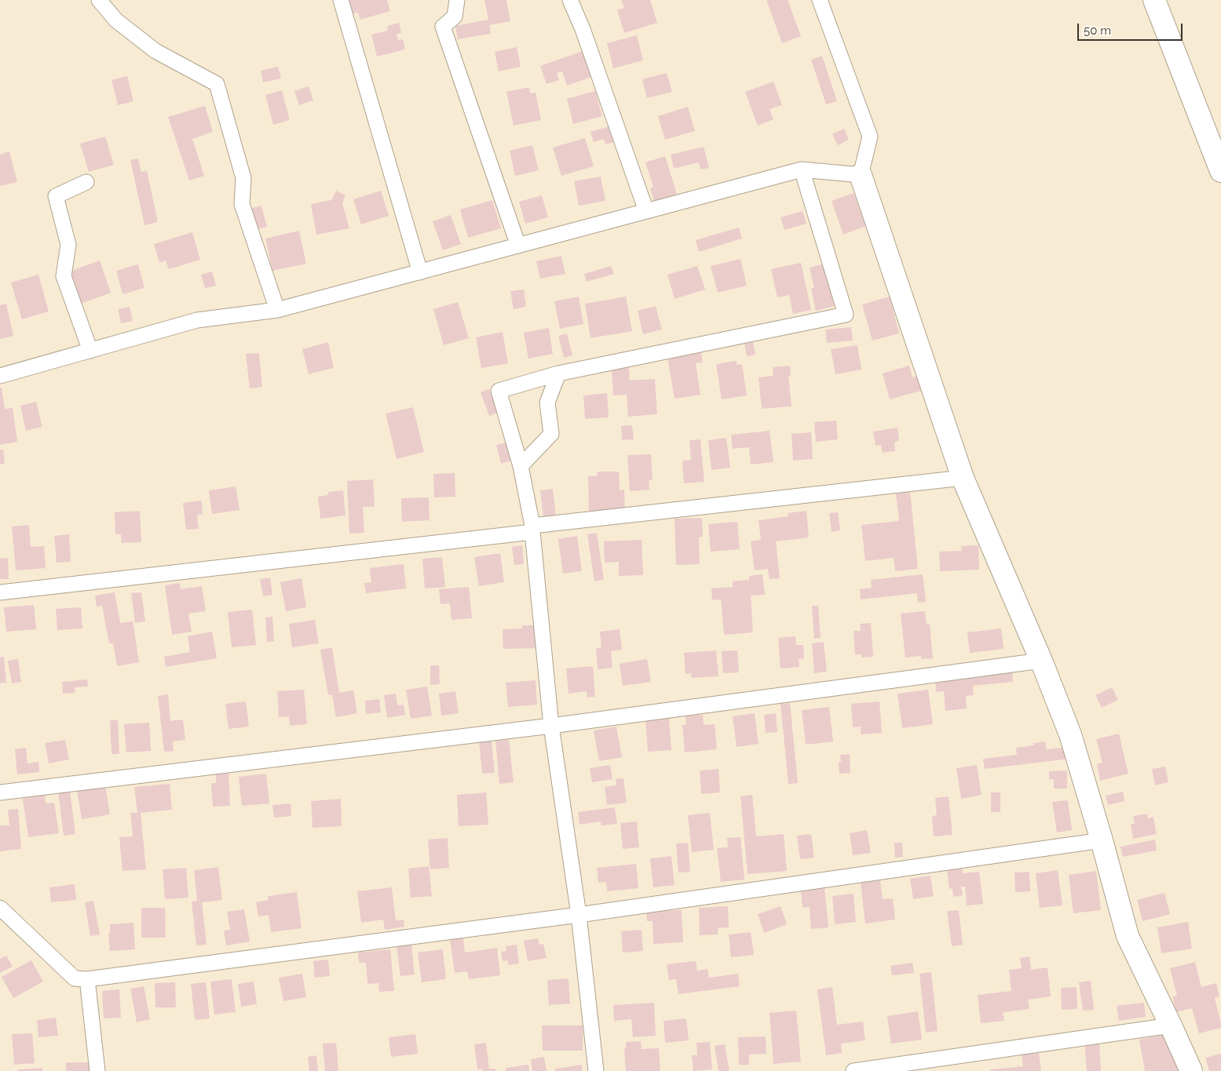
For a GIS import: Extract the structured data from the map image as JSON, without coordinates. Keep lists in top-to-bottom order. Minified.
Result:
{"scale_bar":"50 m"}
